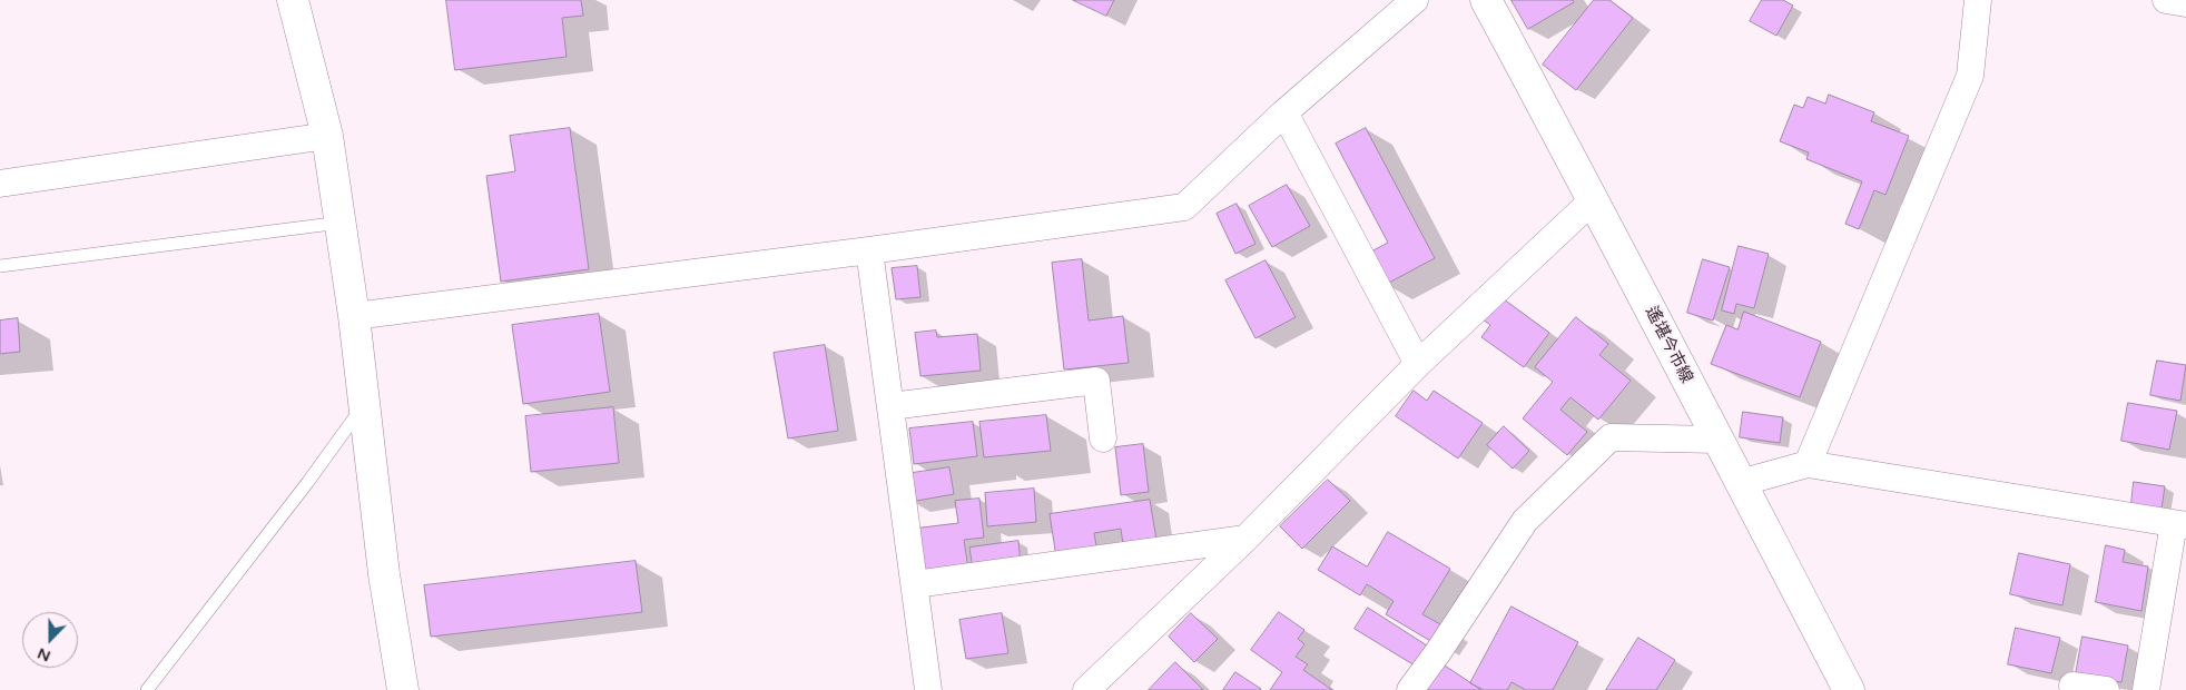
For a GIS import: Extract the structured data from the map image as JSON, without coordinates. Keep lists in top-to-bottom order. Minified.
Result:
{"streets":{"main road":["遙堪今市線"]},"north":"bottom"}
